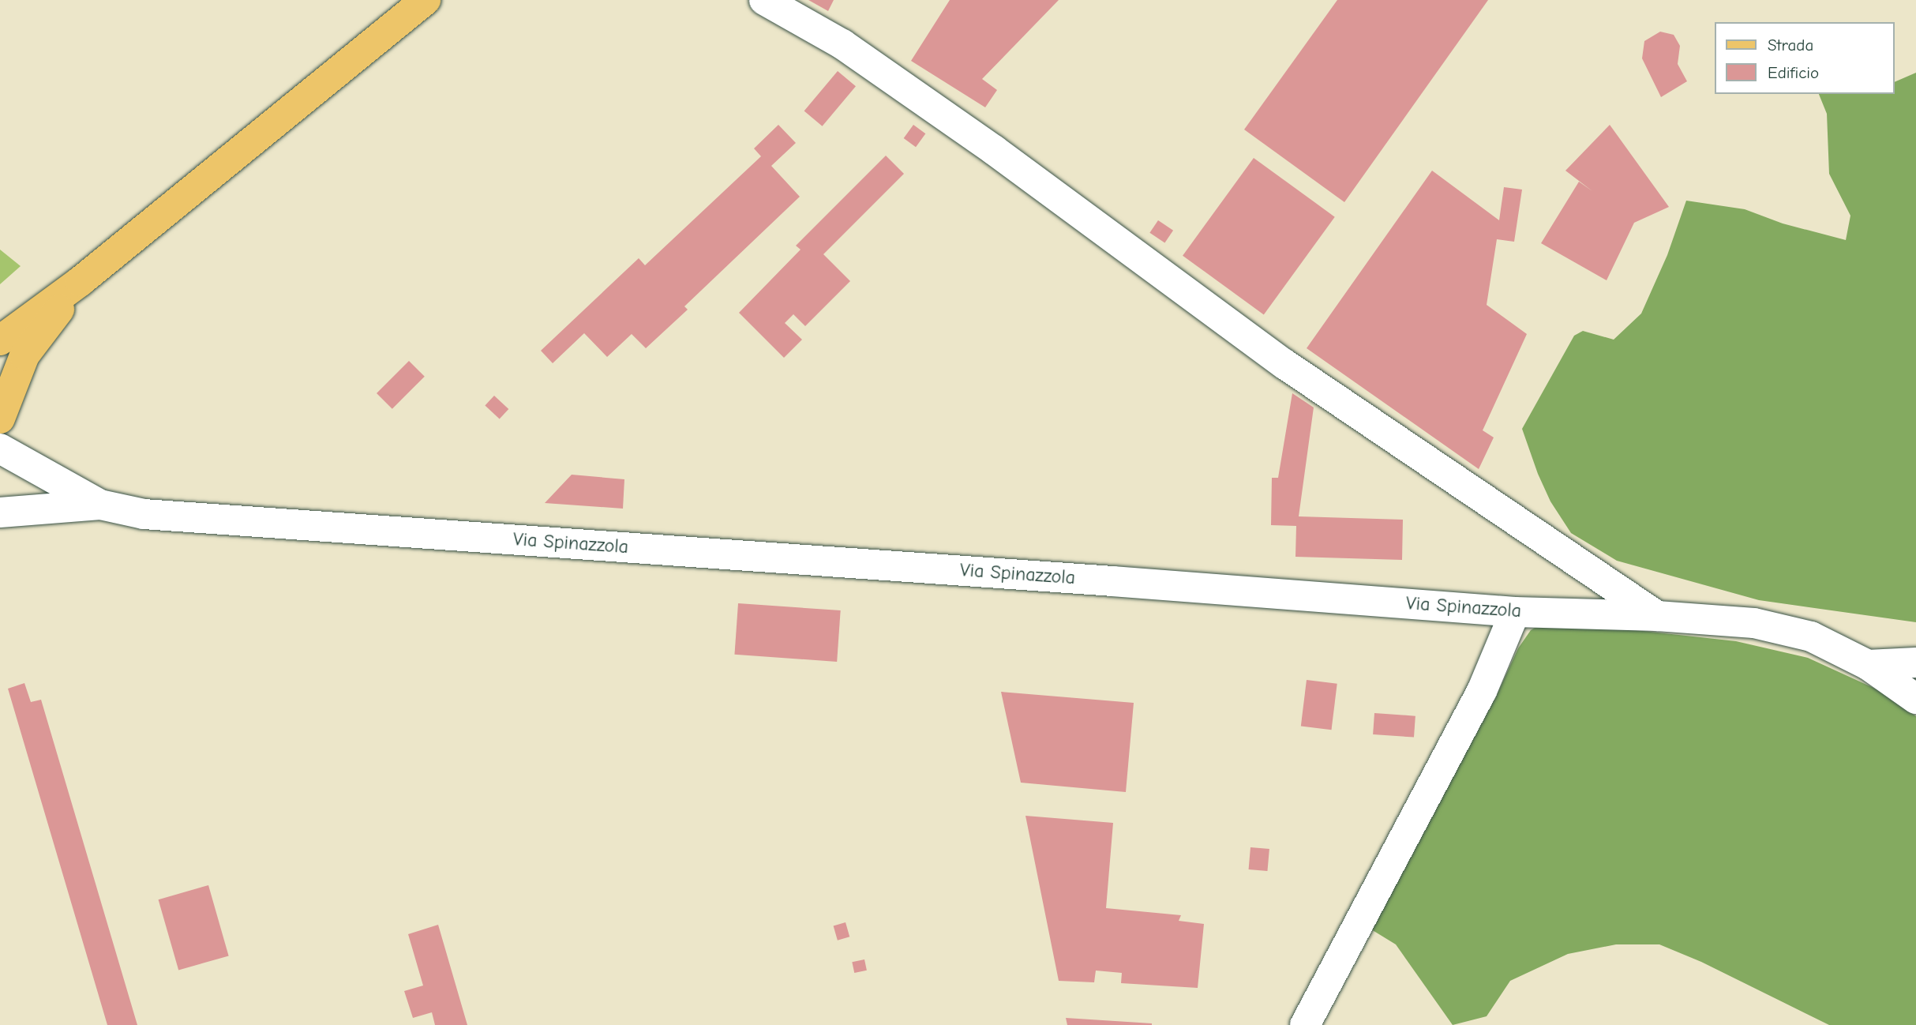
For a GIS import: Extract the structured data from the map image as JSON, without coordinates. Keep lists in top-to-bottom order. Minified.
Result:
{"streets":{"street":["Via Spinazzola"]},"legend":["Strada","Edificio"]}
